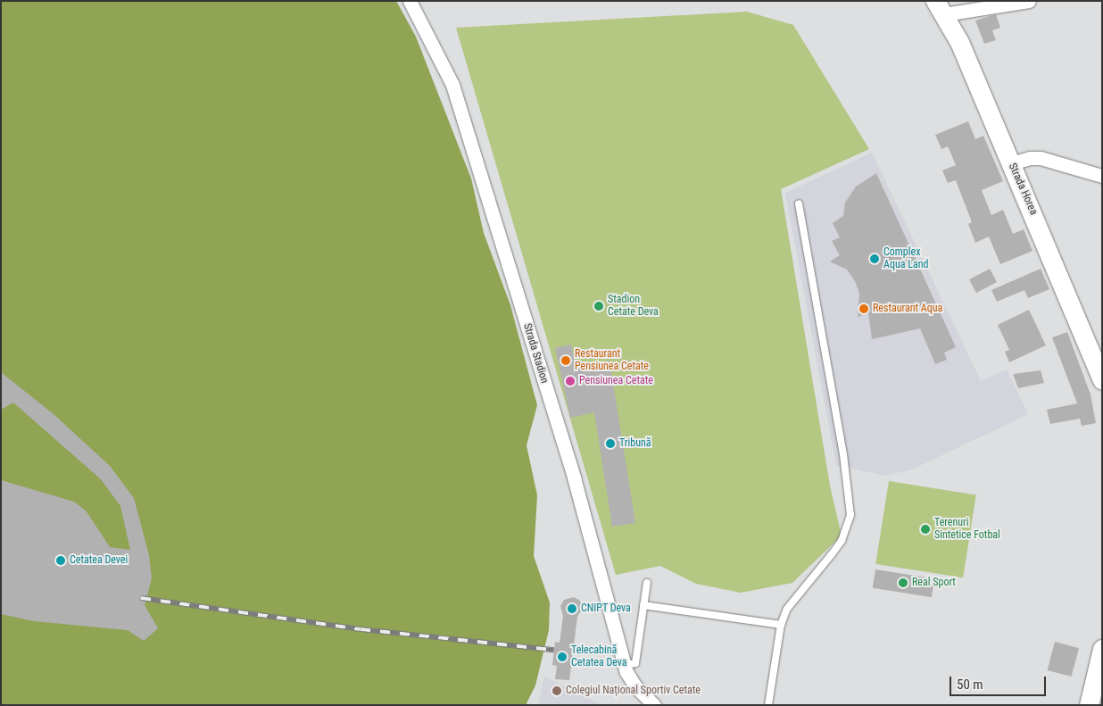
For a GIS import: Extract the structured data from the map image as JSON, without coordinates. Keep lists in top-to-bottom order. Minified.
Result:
{"streets":{"main road":["Strada Horea"],"street":["Strada Stadion"]},"places":["Complex Aqua Land","Stadion Cetate Deva","Restaurant Aqua","Restaurant Pensiunea Cetate","Pensiunea Cetate","Tribună","Terenuri Sintetice Fotbal","Cetatea Devei","Real Sport","CNIPT Deva","Telecabină Cetatea Deva","Colegiul Național Sportiv Cetate"],"scale_bar":"50 m"}
